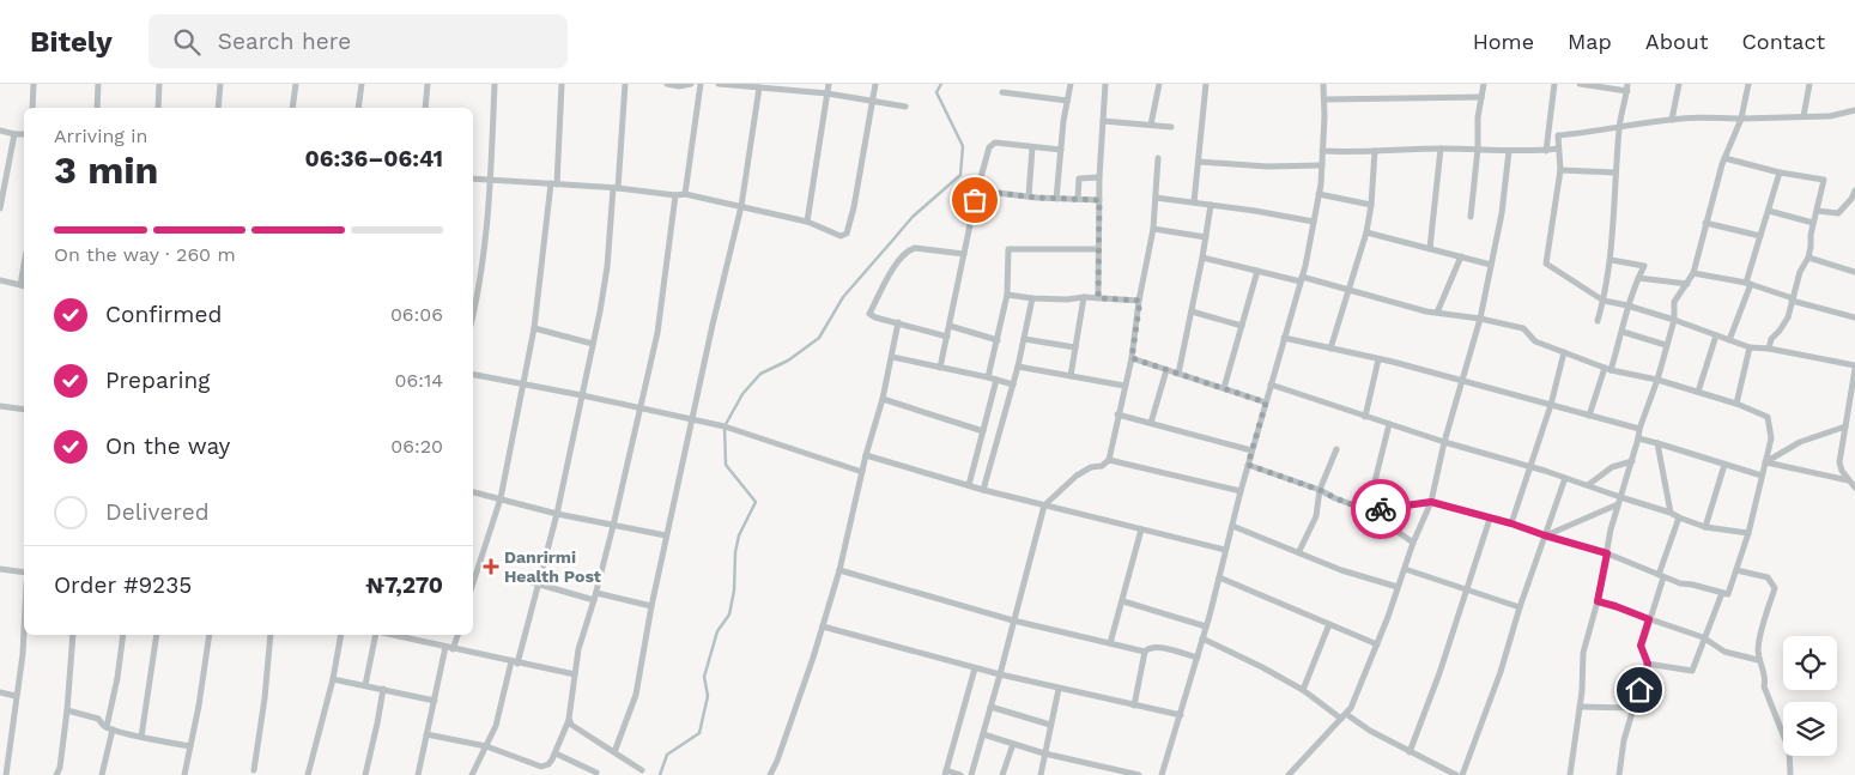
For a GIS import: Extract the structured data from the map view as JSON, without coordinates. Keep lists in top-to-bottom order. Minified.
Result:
{"places":{"health":["Danrirmi Health Post"]},"page":{"header":"Bitely","search":"Search here","nav":["Home","Map","About","Contact"],"heading":["3 min","Arriving in","06:36–06:41"],"panel":["Order #9235","₦7,270"],"bar":"On the way · 260 m","list":[["Confirmed","06:06"],["Preparing","06:14"],["On the way","06:20"],"Delivered"]}}
